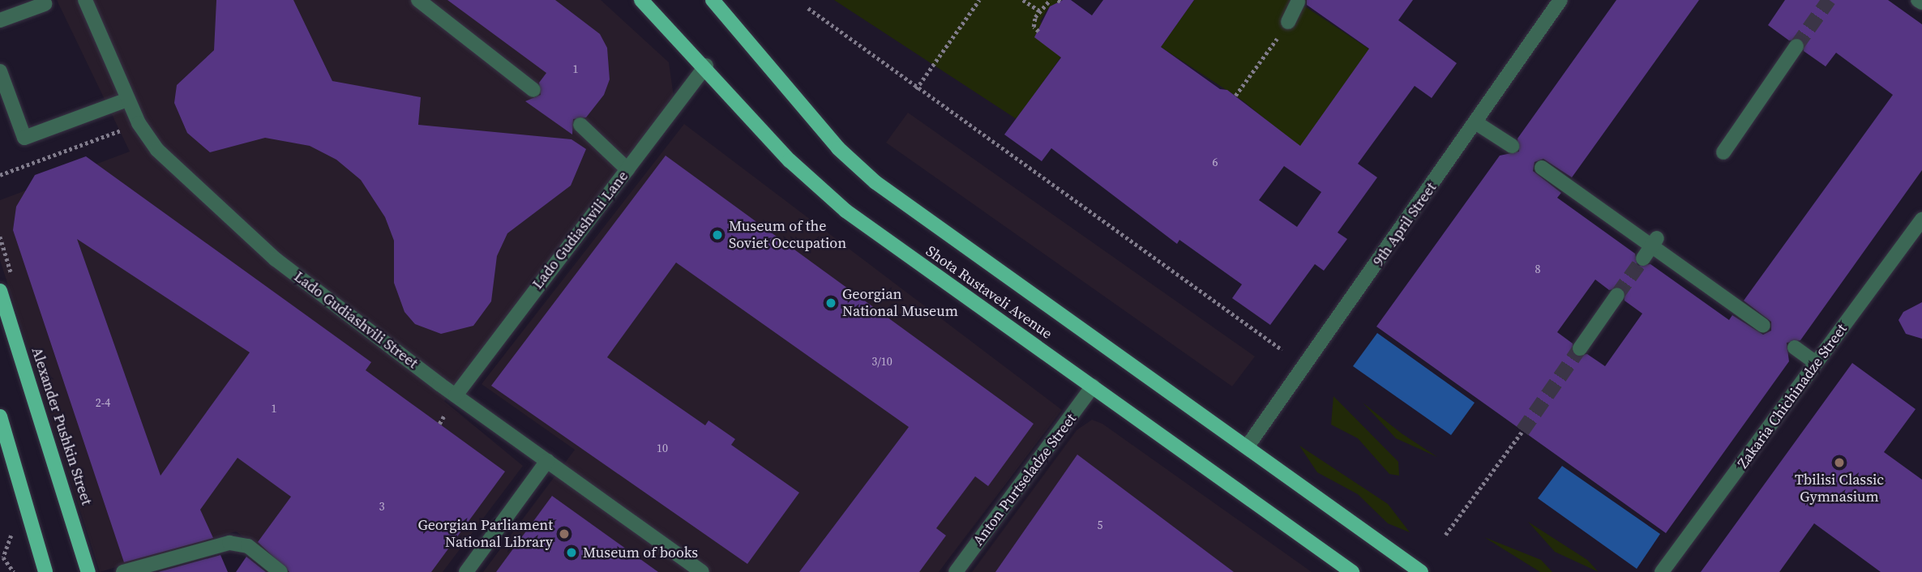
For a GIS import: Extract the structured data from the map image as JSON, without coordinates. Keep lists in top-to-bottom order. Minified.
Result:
{"streets":{"main road":["Shota Rustaveli Avenue","Alexander Pushkin Street"],"street":["9th April Street","Lado Gudiashvili Lane","Lado Gudiashvili Street","Zakaria Chichinadze Street","Anton Purtseladze Street"]},"crossings":[["9th April Street","Shota Rustaveli Avenue"],["Lado Gudiashvili Lane","Shota Rustaveli Avenue"],["Lado Gudiashvili Lane","Lado Gudiashvili Street"],["Shota Rustaveli Avenue","Anton Purtseladze Street"]],"places":["Museum of the Soviet Occupation","Georgian National Museum","Tbilisi Classic Gymnasium","Georgian Parliament National Library","Museum of books"],"house_numbers":["1","6","8","3/10","2-4","1","10","3","5"]}
